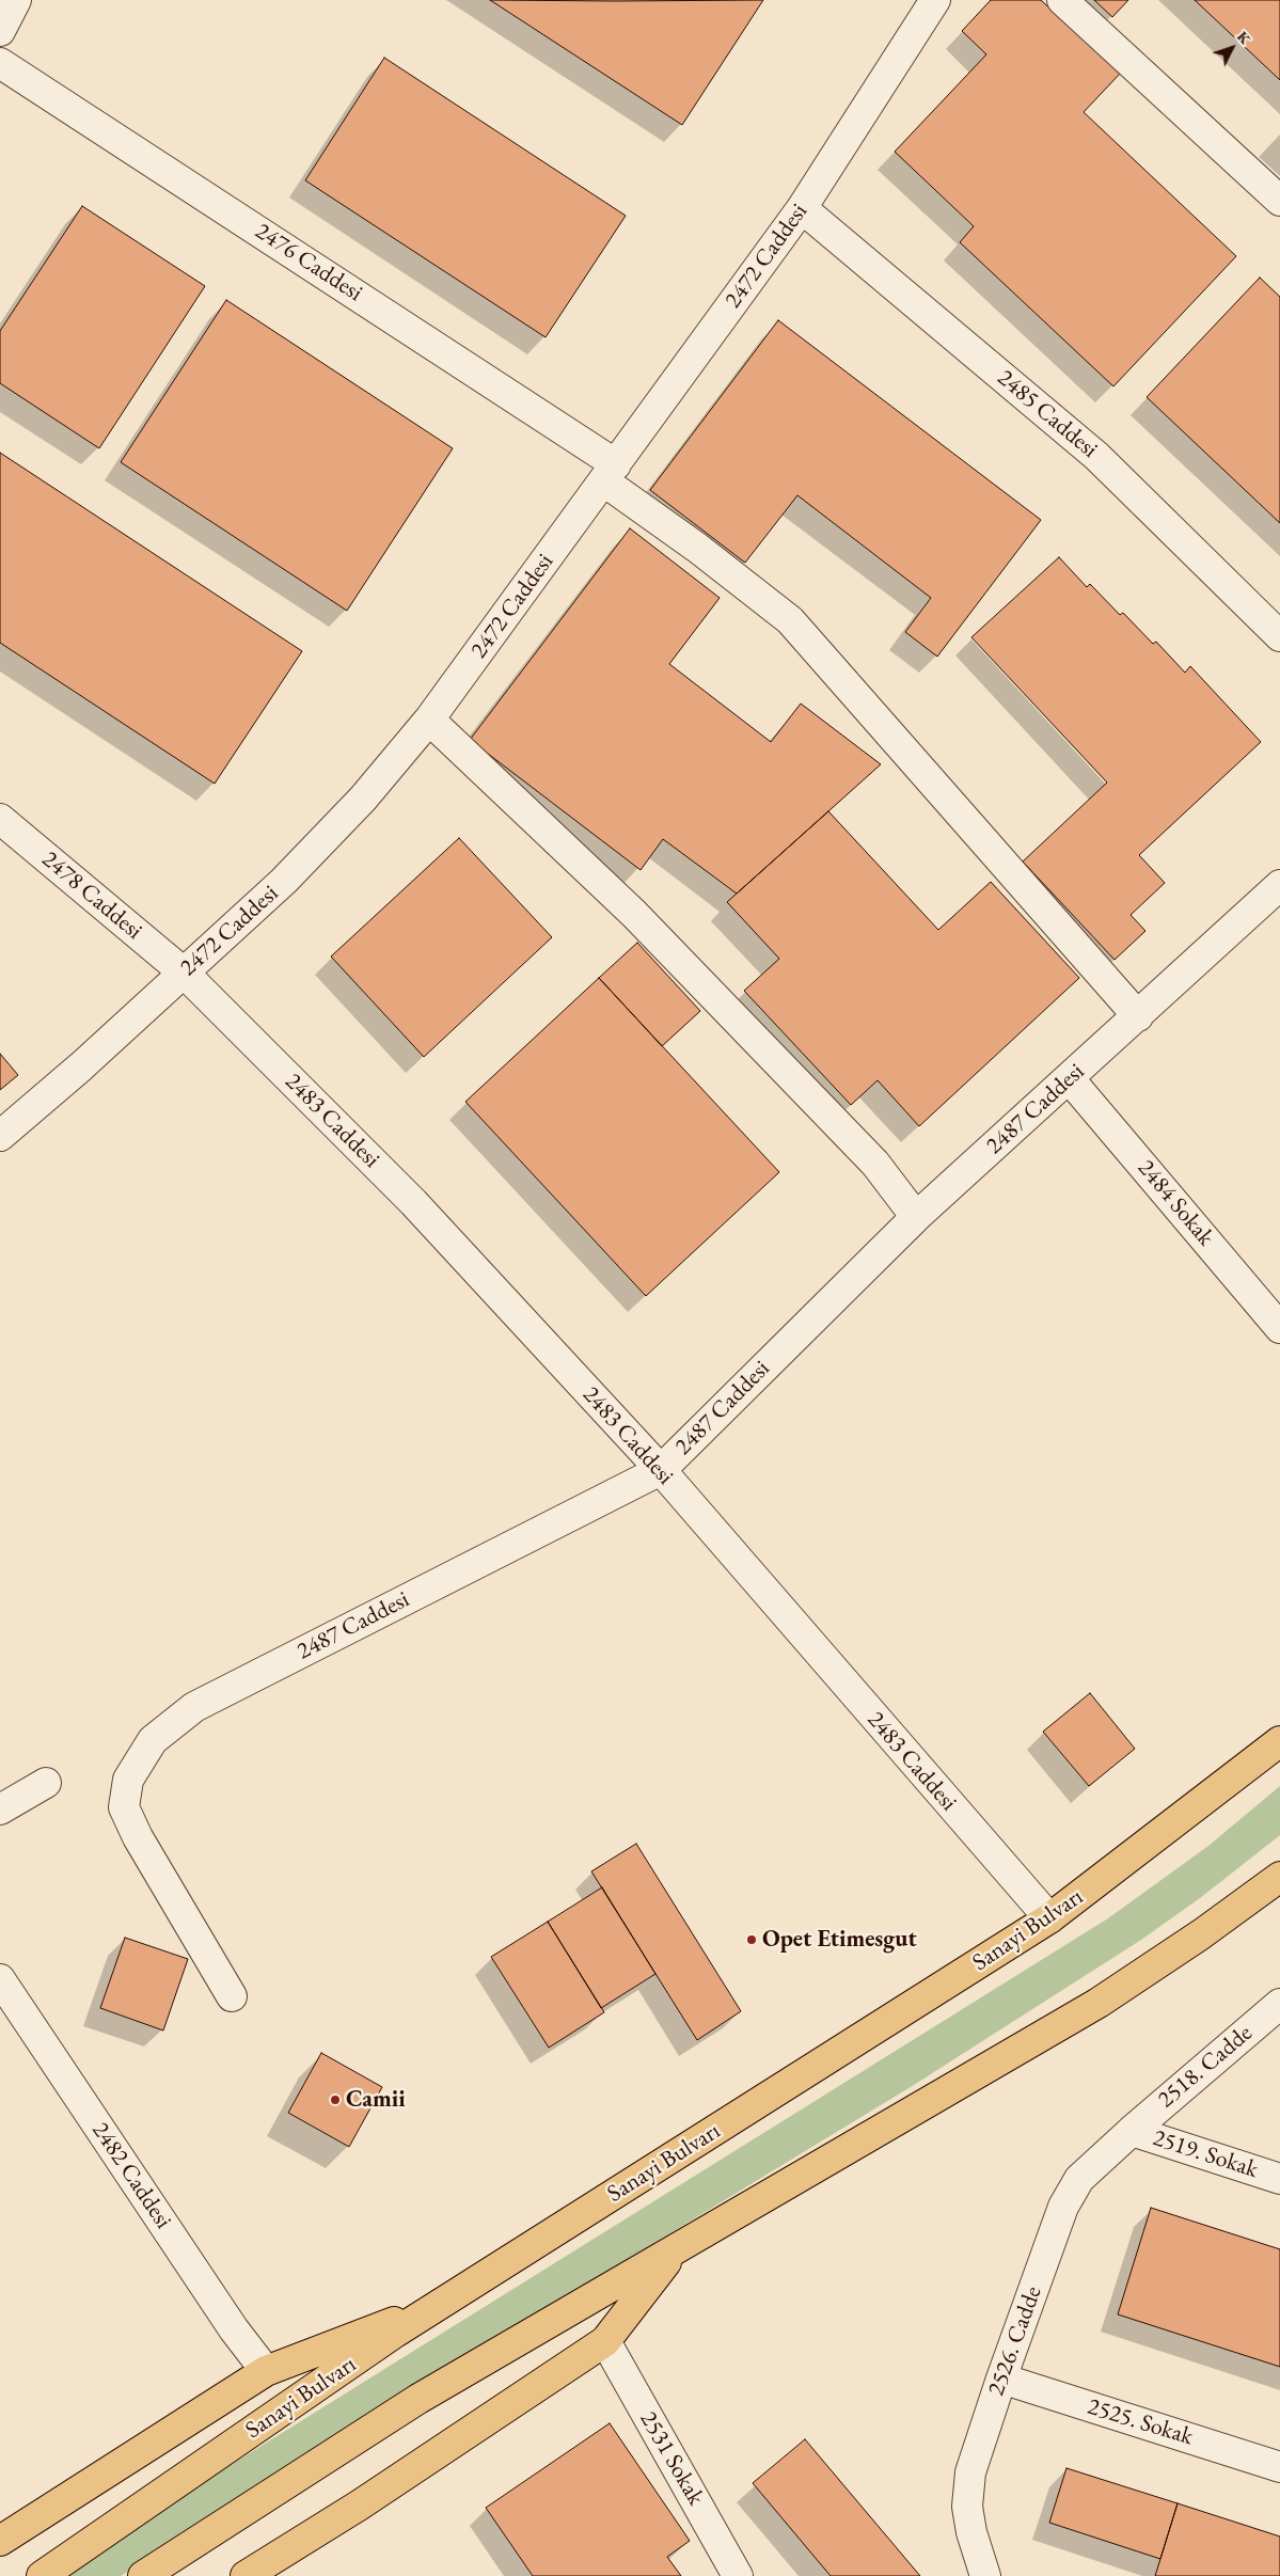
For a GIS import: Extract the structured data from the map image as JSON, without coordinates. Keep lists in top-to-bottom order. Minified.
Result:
{"streets":{"main road":["Sanayi Bulvarı"],"street":["2472 Caddesi","2476 Caddesi","2485 Caddesi","2478 Caddesi","2487 Caddesi","2483 Caddesi","2484 Sokak","2518. Cadde","2519. Sokak","2482 Caddesi","2526. Cadde","2525. Sokak","2531 Sokak"]},"crossings":[["2472 Caddesi","2476 Caddesi"],["2472 Caddesi","2485 Caddesi"],["2472 Caddesi","2478 Caddesi"],["2472 Caddesi","2483 Caddesi"],["2476 Caddesi","2487 Caddesi"],["2478 Caddesi","2483 Caddesi"],["2487 Caddesi","2483 Caddesi"],["2487 Caddesi","2484 Sokak"],["2483 Caddesi","Sanayi Bulvarı"],["2518. Cadde","2519. Sokak"],["2518. Cadde","2526. Cadde"],["2519. Sokak","2526. Cadde"],["2526. Cadde","2525. Sokak"]],"places":["Opet Etimesgut","Camii"],"north":"top right"}
